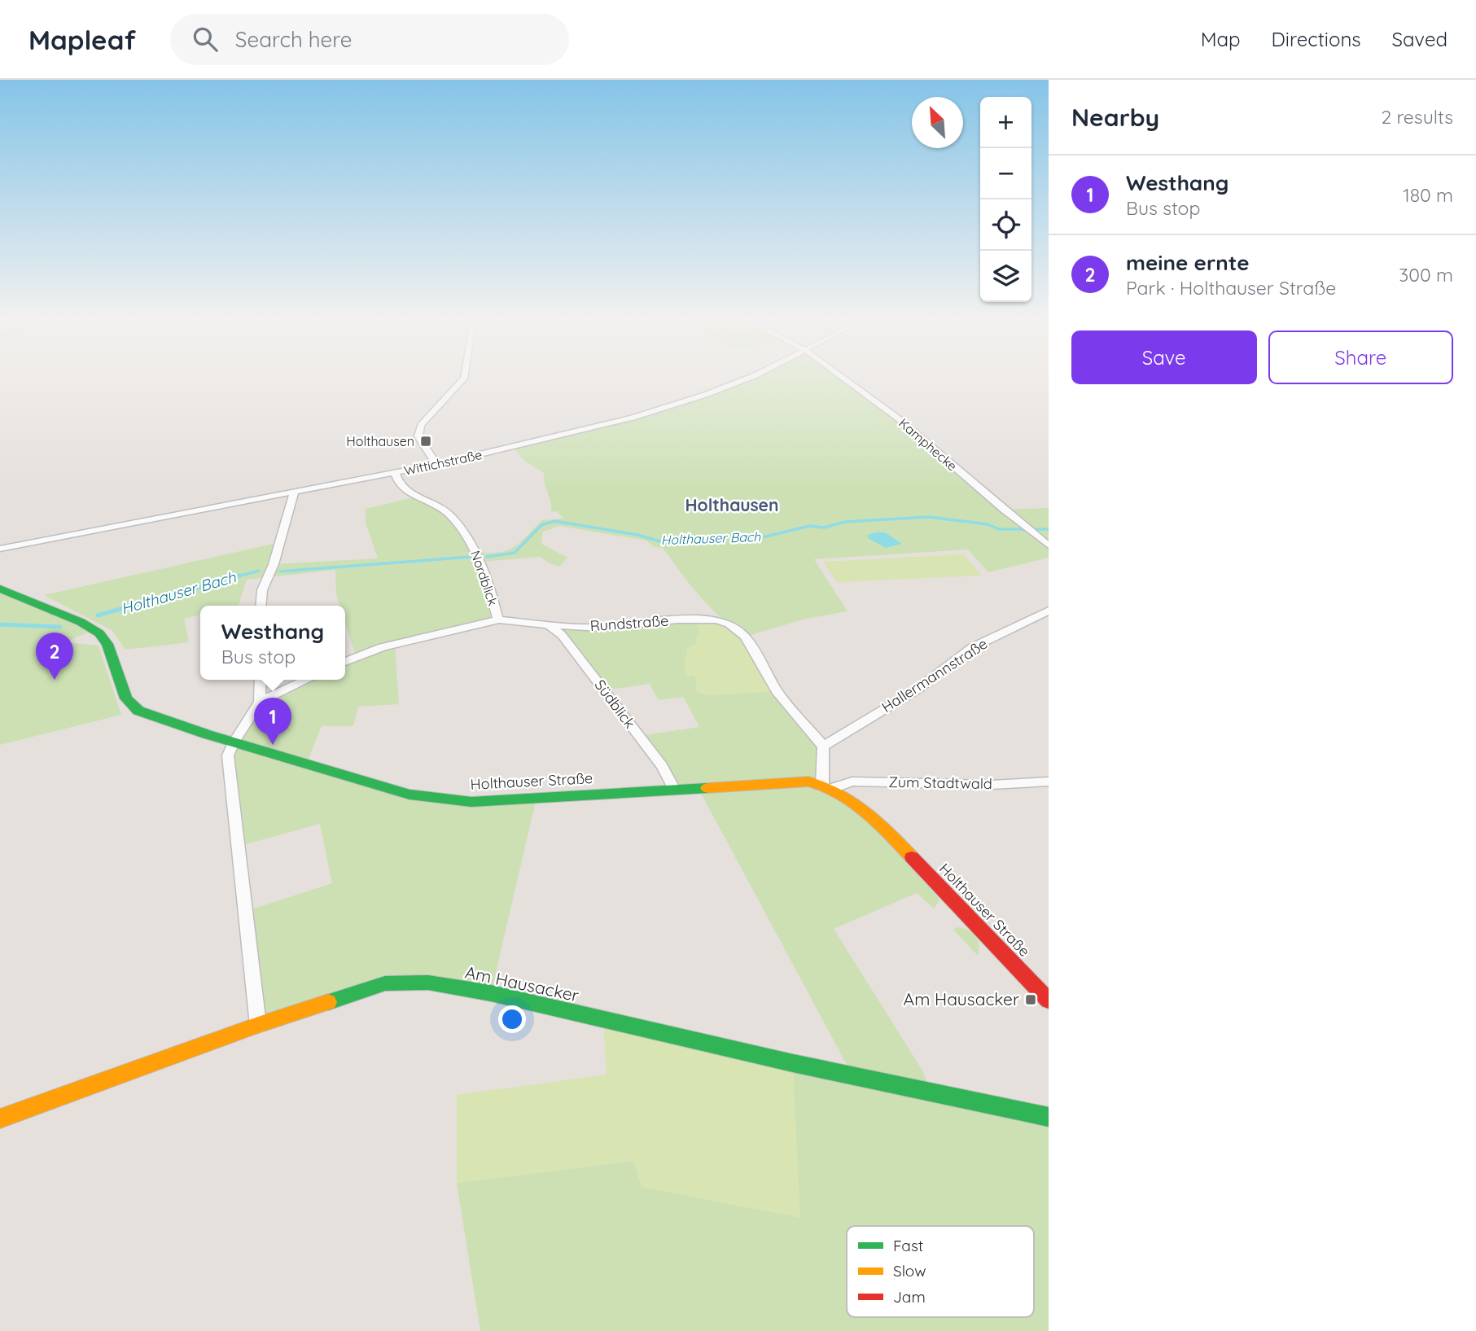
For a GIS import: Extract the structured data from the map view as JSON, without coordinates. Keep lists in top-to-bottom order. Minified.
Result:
{"streets":{"street":["Kamphecke","Wittichstraße","Nordblick","Rundstraße","Hallermannstraße","Südblick","Holthauser Straße","Zum Stadtwald","Am Hausacker"]},"crossings":[["Wittichstraße","Nordblick"],["Nordblick","Rundstraße"],["Rundstraße","Hallermannstraße"],["Rundstraße","Südblick"],["Südblick","Holthauser Straße"],["Holthauser Straße","Zum Stadtwald"]],"districts":["Holthausen"],"water":["Holthauser Bach"],"places":{"transit":["Holthausen","Am Hausacker"]},"legend":["Fast","Slow","Jam"],"north":"top left","page":{"header":"Mapleaf","search":"Search here","nav":["Map","Directions","Saved"],"heading":["Nearby","2 results"],"map_buttons":["+","−"],"list":[{"mark":"1","name":"Westhang","note":"Bus stop","value":"180 m"},{"mark":"2","name":"meine ernte","note":"Park · Holthauser Straße","value":"300 m"}],"buttons":["Save","Share"],"popup":["Westhang","Bus stop"],"pins":["2","1"]}}
